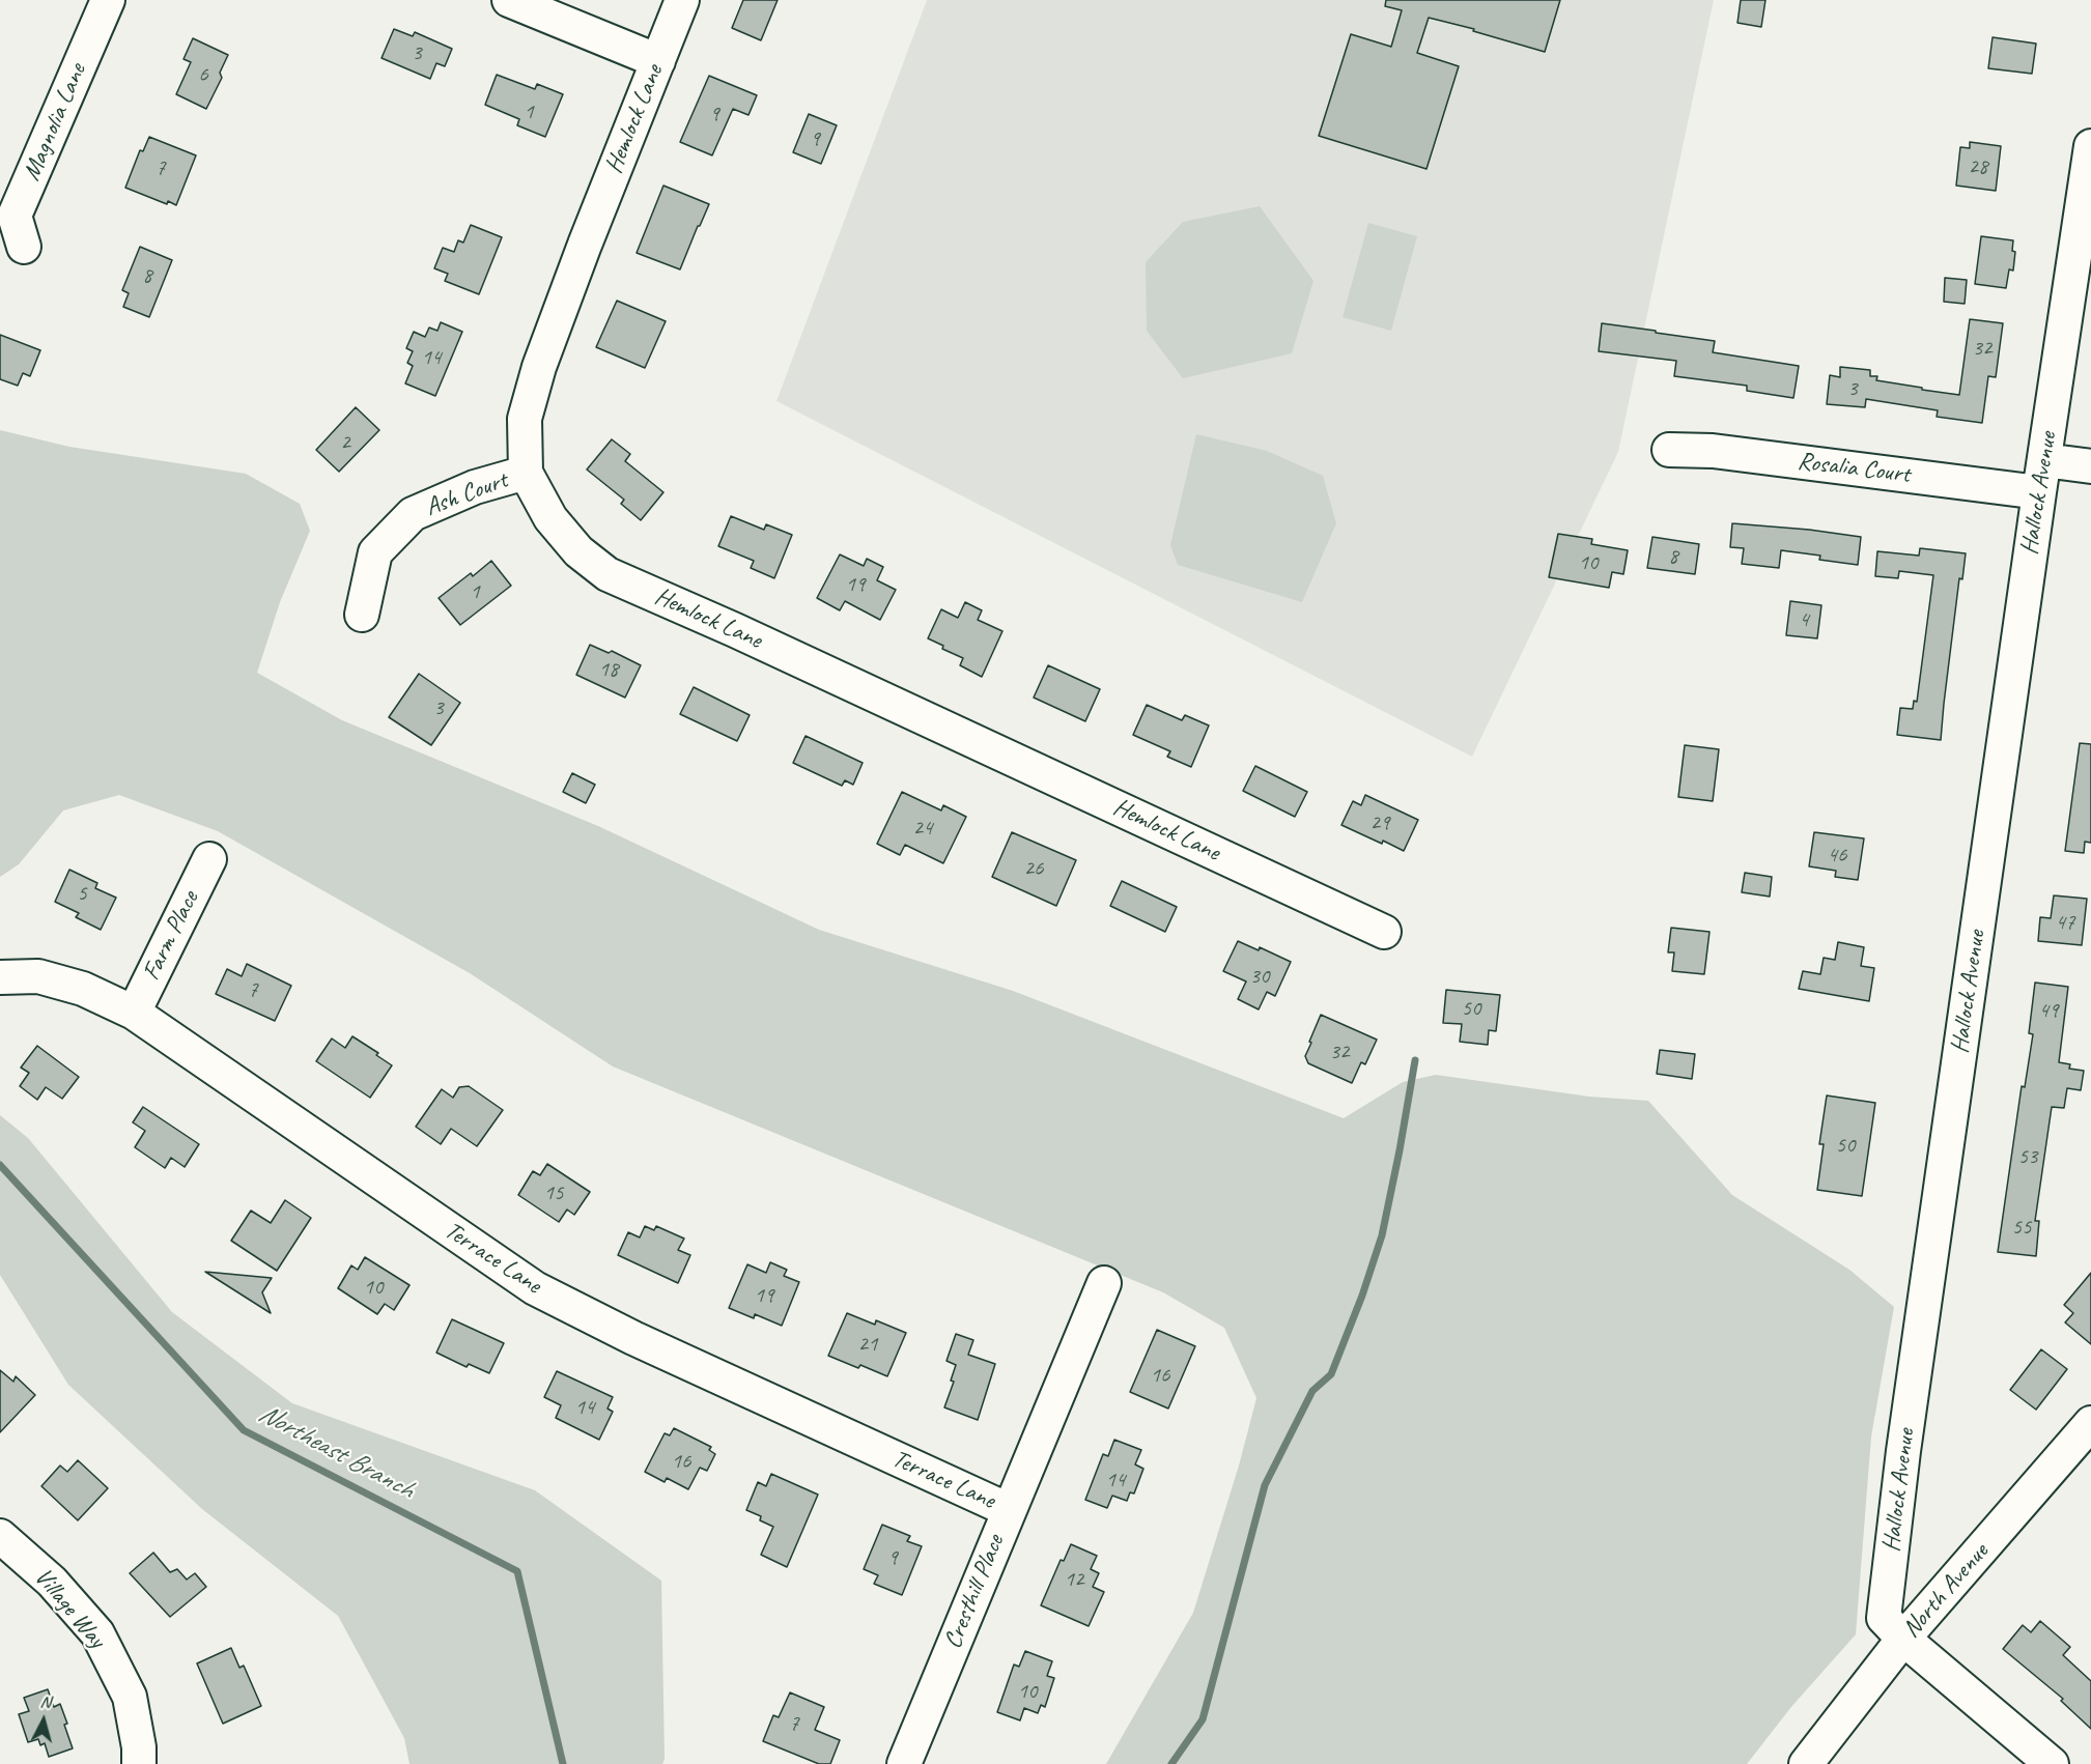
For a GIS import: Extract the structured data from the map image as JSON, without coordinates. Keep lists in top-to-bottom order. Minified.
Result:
{"streets":{"street":["Hemlock Lane","Magnolia Lane","Rosalia Court","Hallock Avenue","Ash Court","Farm Place","Terrace Lane","North Avenue","Cresthill Place","Village Way"]},"crossings":[["Hemlock Lane","Ash Court"],["Rosalia Court","Hallock Avenue"],["Hallock Avenue","North Avenue"],["Farm Place","Terrace Lane"],["Terrace Lane","Cresthill Place"]],"water":["Northeast Branch"],"house_numbers":["3","6","1","9","9","28","7","8","32","14","3","2","8","10","19","1","4","18","3","29","24","46","26","5","47","30","7","50","49","32","50","53","15","55","10","19","21","16","14","16","14","9","12","10","7"],"north":"top"}
